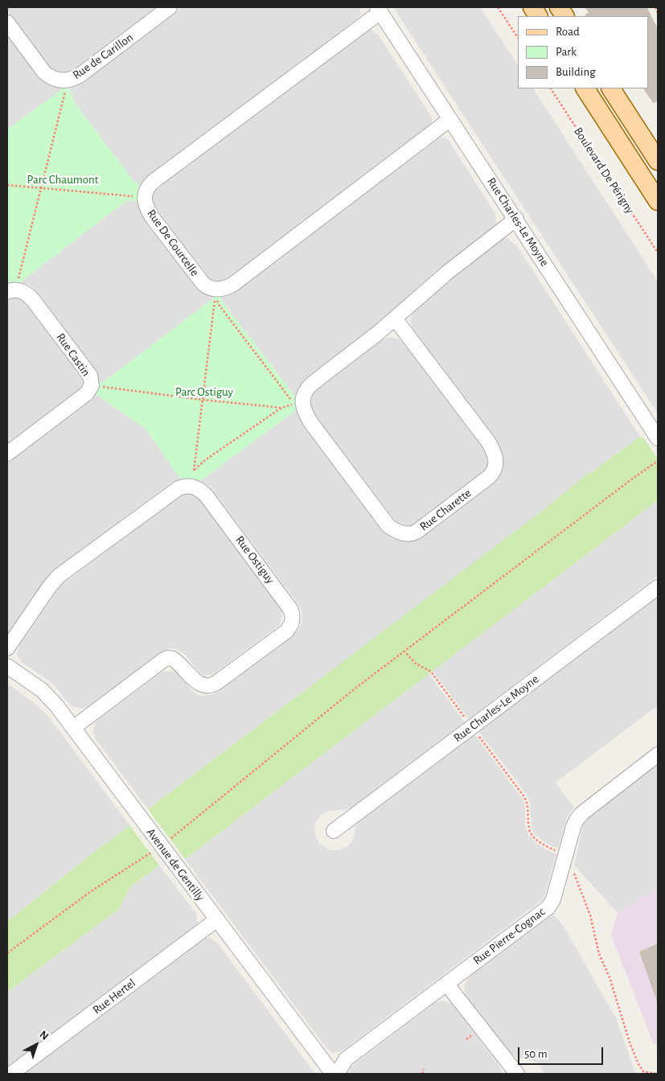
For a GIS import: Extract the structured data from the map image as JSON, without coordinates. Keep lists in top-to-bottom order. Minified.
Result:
{"streets":{"street":["Rue de Carillon","Rue Charles-Le Moyne","Rue De Courcelle","Rue Castin","Rue Charette","Rue Ostiguy","Avenue de Gentilly","Rue Pierre-Cognac","Rue Hertel"],"path":["Boulevard De Périgny"]},"crossings":[["Rue Charles-Le Moyne","Rue De Courcelle"],["Rue Charles-Le Moyne","Rue Charette"],["Rue Ostiguy","Avenue de Gentilly"],["Avenue de Gentilly","Rue Hertel"]],"parks":["Parc Chaumont","Parc Ostiguy"],"legend":["Road","Park","Building"],"scale_bar":"50 m","north":"top right"}
